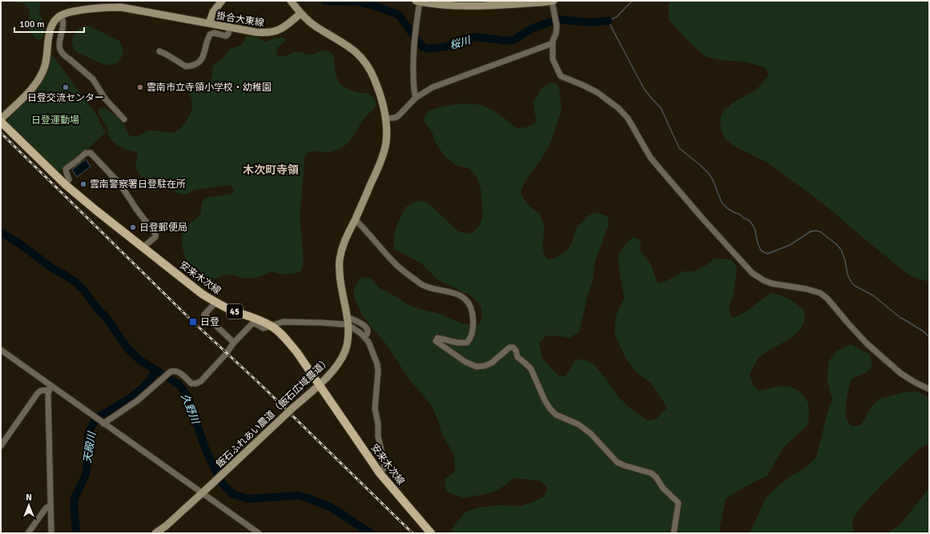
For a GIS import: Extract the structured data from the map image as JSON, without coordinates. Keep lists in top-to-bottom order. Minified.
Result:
{"streets":{"main road":["安来木次線","45"],"street":["掛合大東線","飯石ふれあい農道（飯石広域農道）"]},"crossings":[["掛合大東線","飯石ふれあい農道（飯石広域農道）"],["安来木次線","飯石ふれあい農道（飯石広域農道）"]],"districts":["木次町寺領"],"water":["桜川","久野川","天殿川"],"parks":["日登運動場"],"places":{"other":["日登交流センター","雲南市立寺領小学校・幼稚園","雲南警察署日登駐在所","日登郵便局"],"transit":["日登"]},"scale_bar":"100 m","north":"top"}
